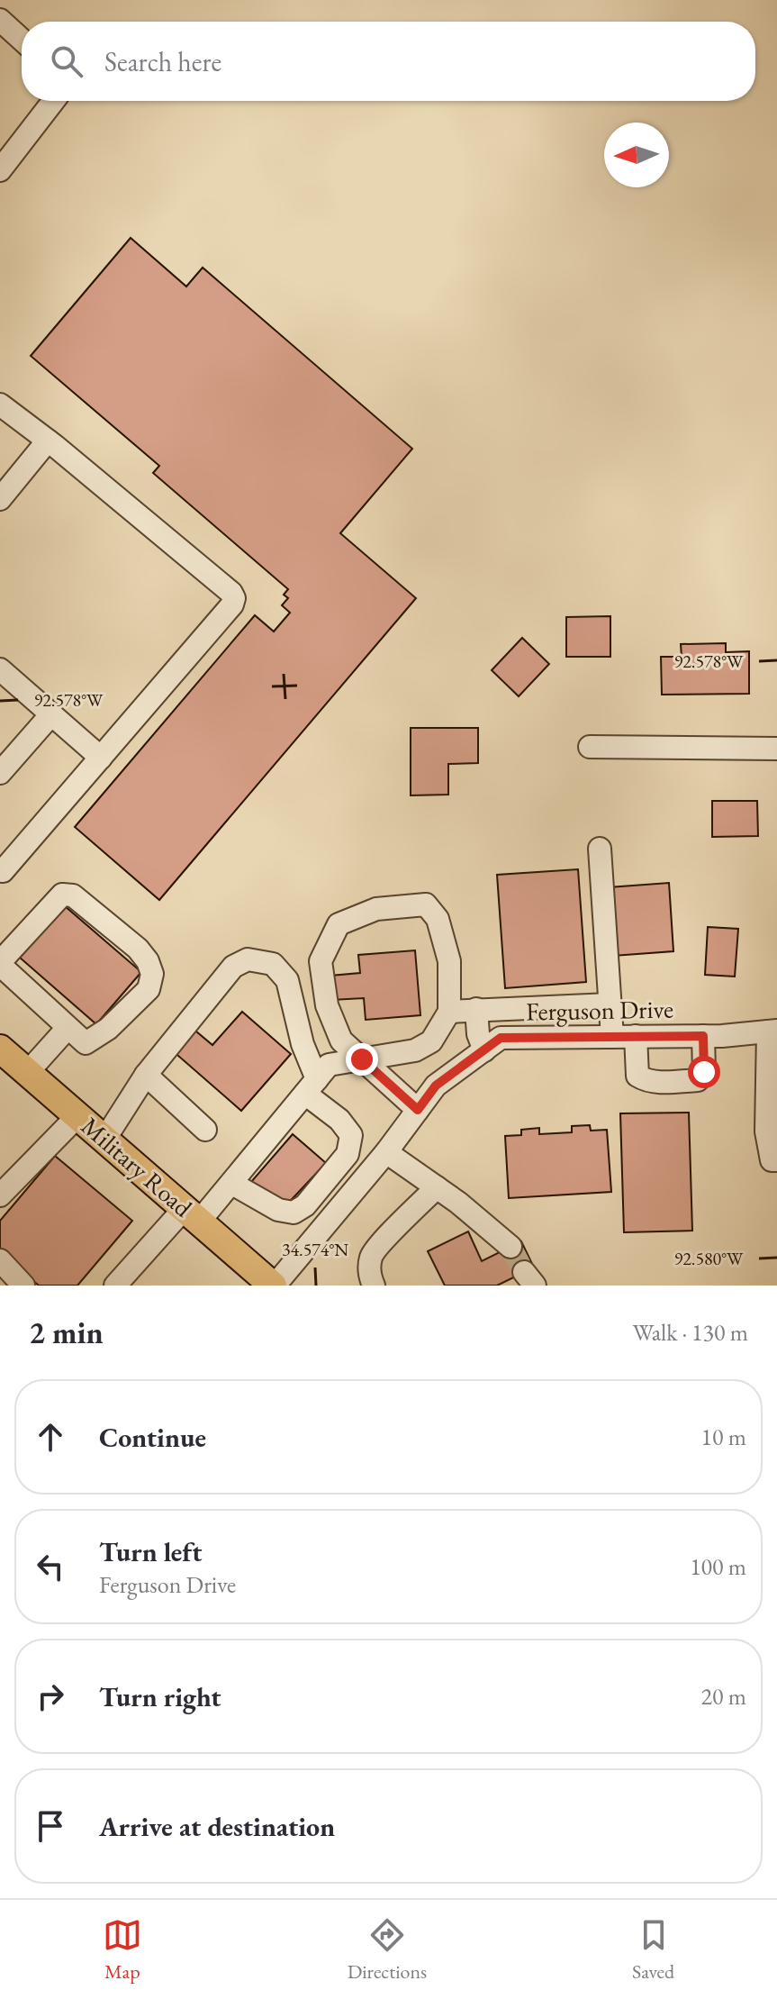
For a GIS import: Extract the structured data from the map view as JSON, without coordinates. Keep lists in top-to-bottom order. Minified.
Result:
{"streets":{"main road":["Military Road"],"street":["Ferguson Drive"]},"crossings":[["Ferguson Drive","Military Road"]],"north":"left","page":{"search":"Search here","heading":["2 min","Walk · 130 m"],"list":[["Continue","10 m"],["Turn left","Ferguson Drive","100 m"],["Turn right","20 m"],"Arrive at destination"],"nav":["Map","Directions","Saved"]},"coordinates":["92.578°W","34.574°N","92.580°W"]}
